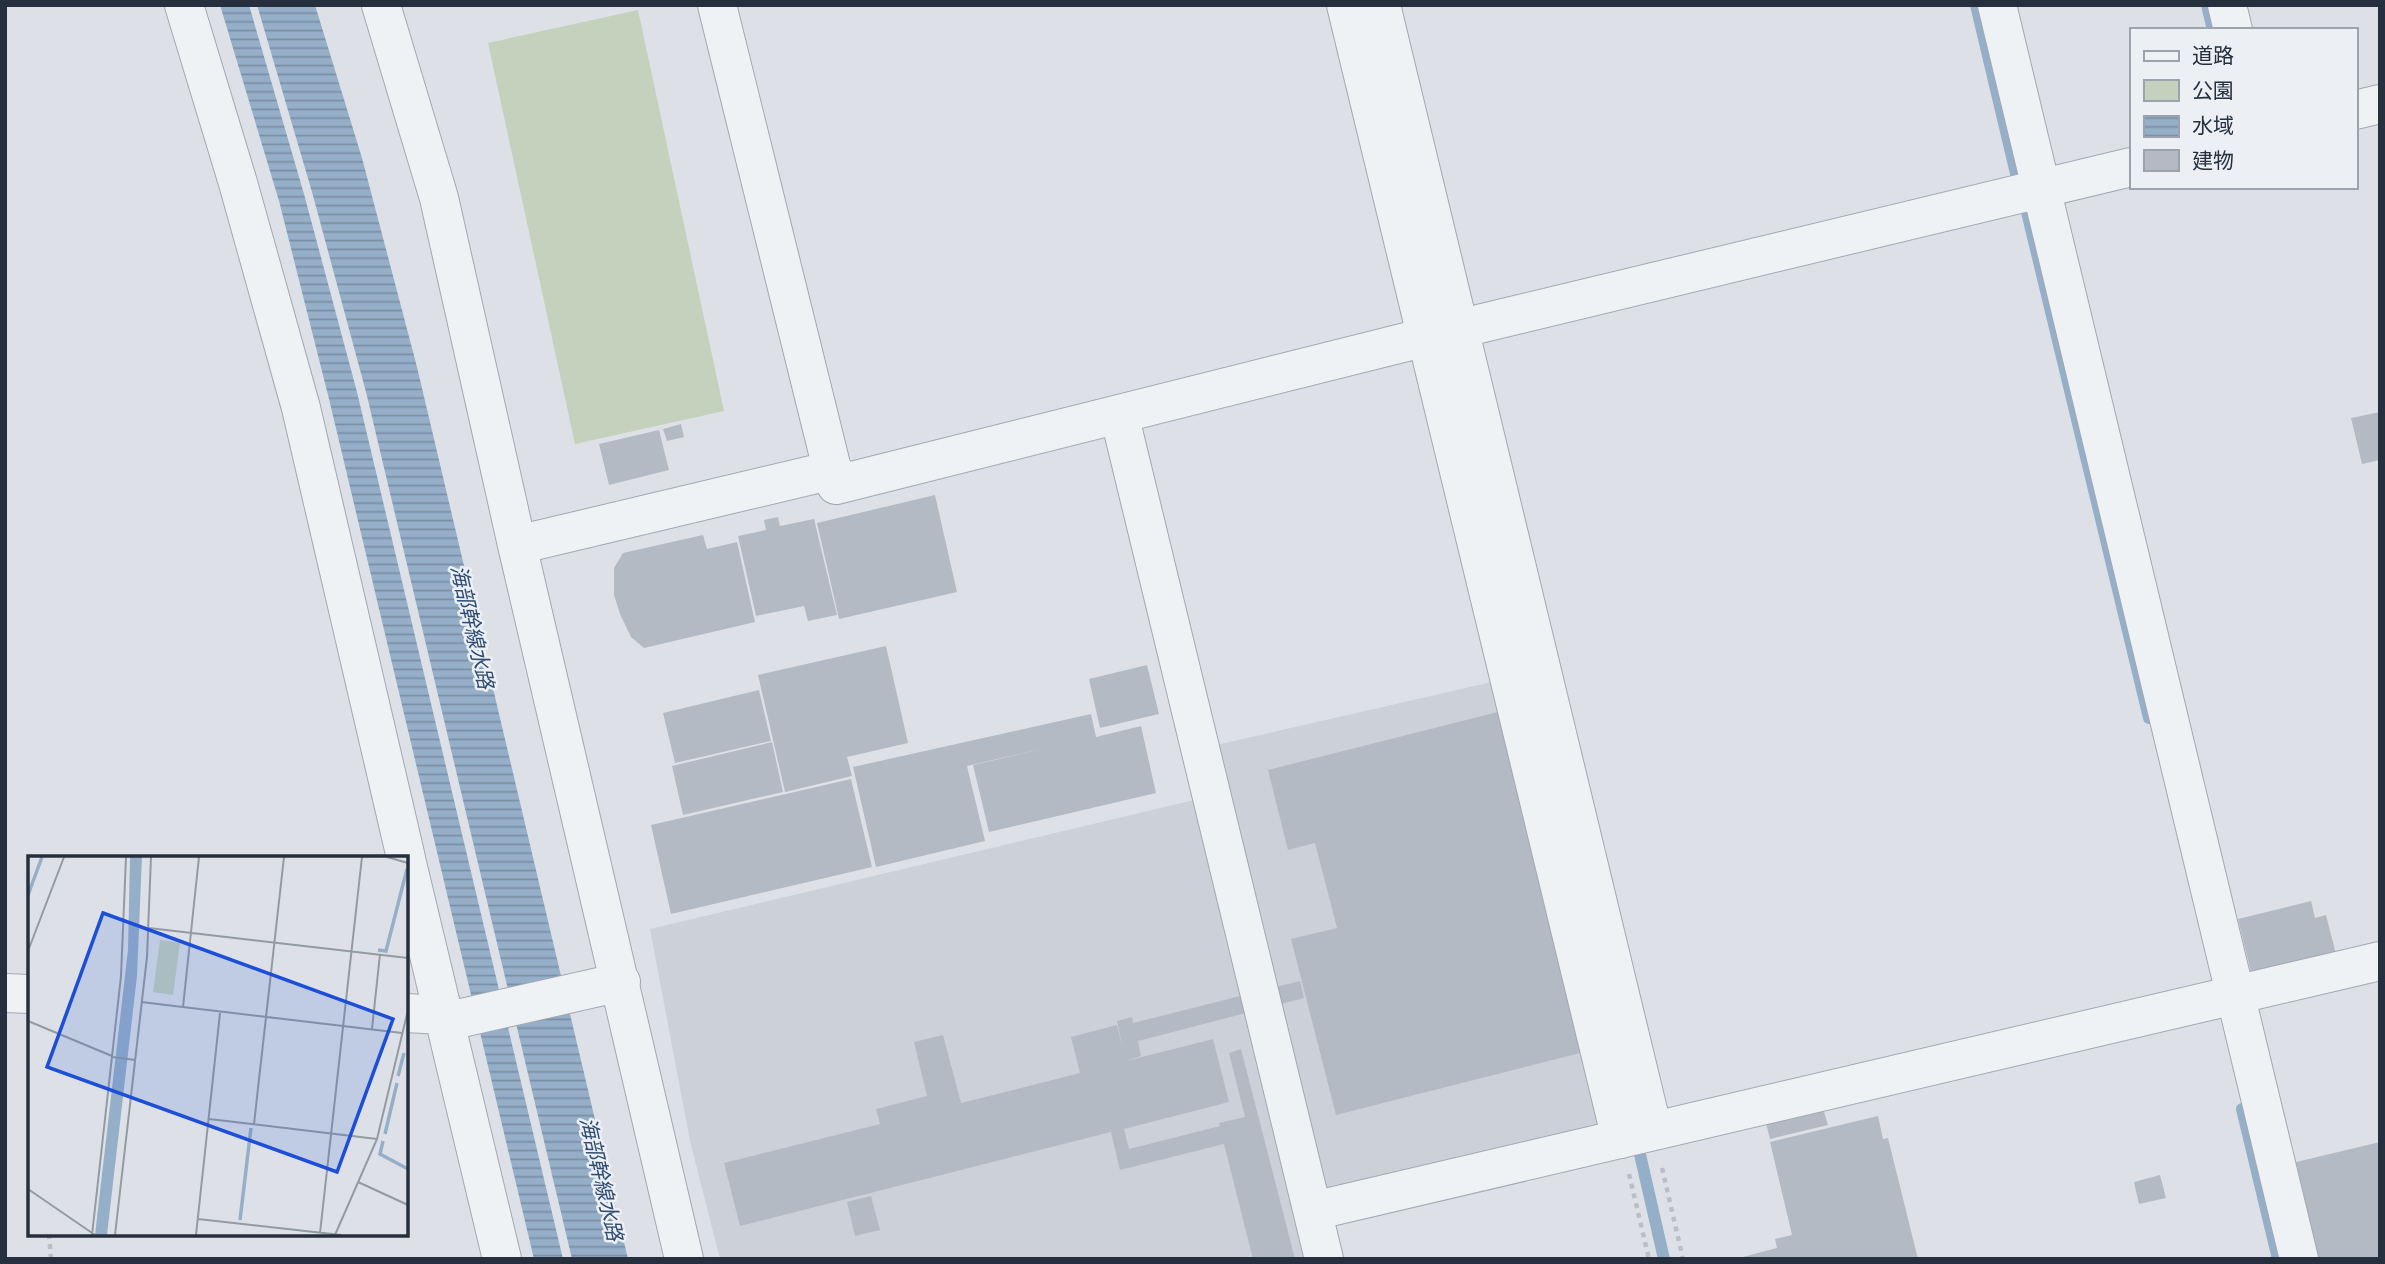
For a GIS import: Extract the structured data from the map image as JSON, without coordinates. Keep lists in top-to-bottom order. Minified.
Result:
{"water":["海部幹線水路"],"legend":["道路","公園","水域","建物"]}
